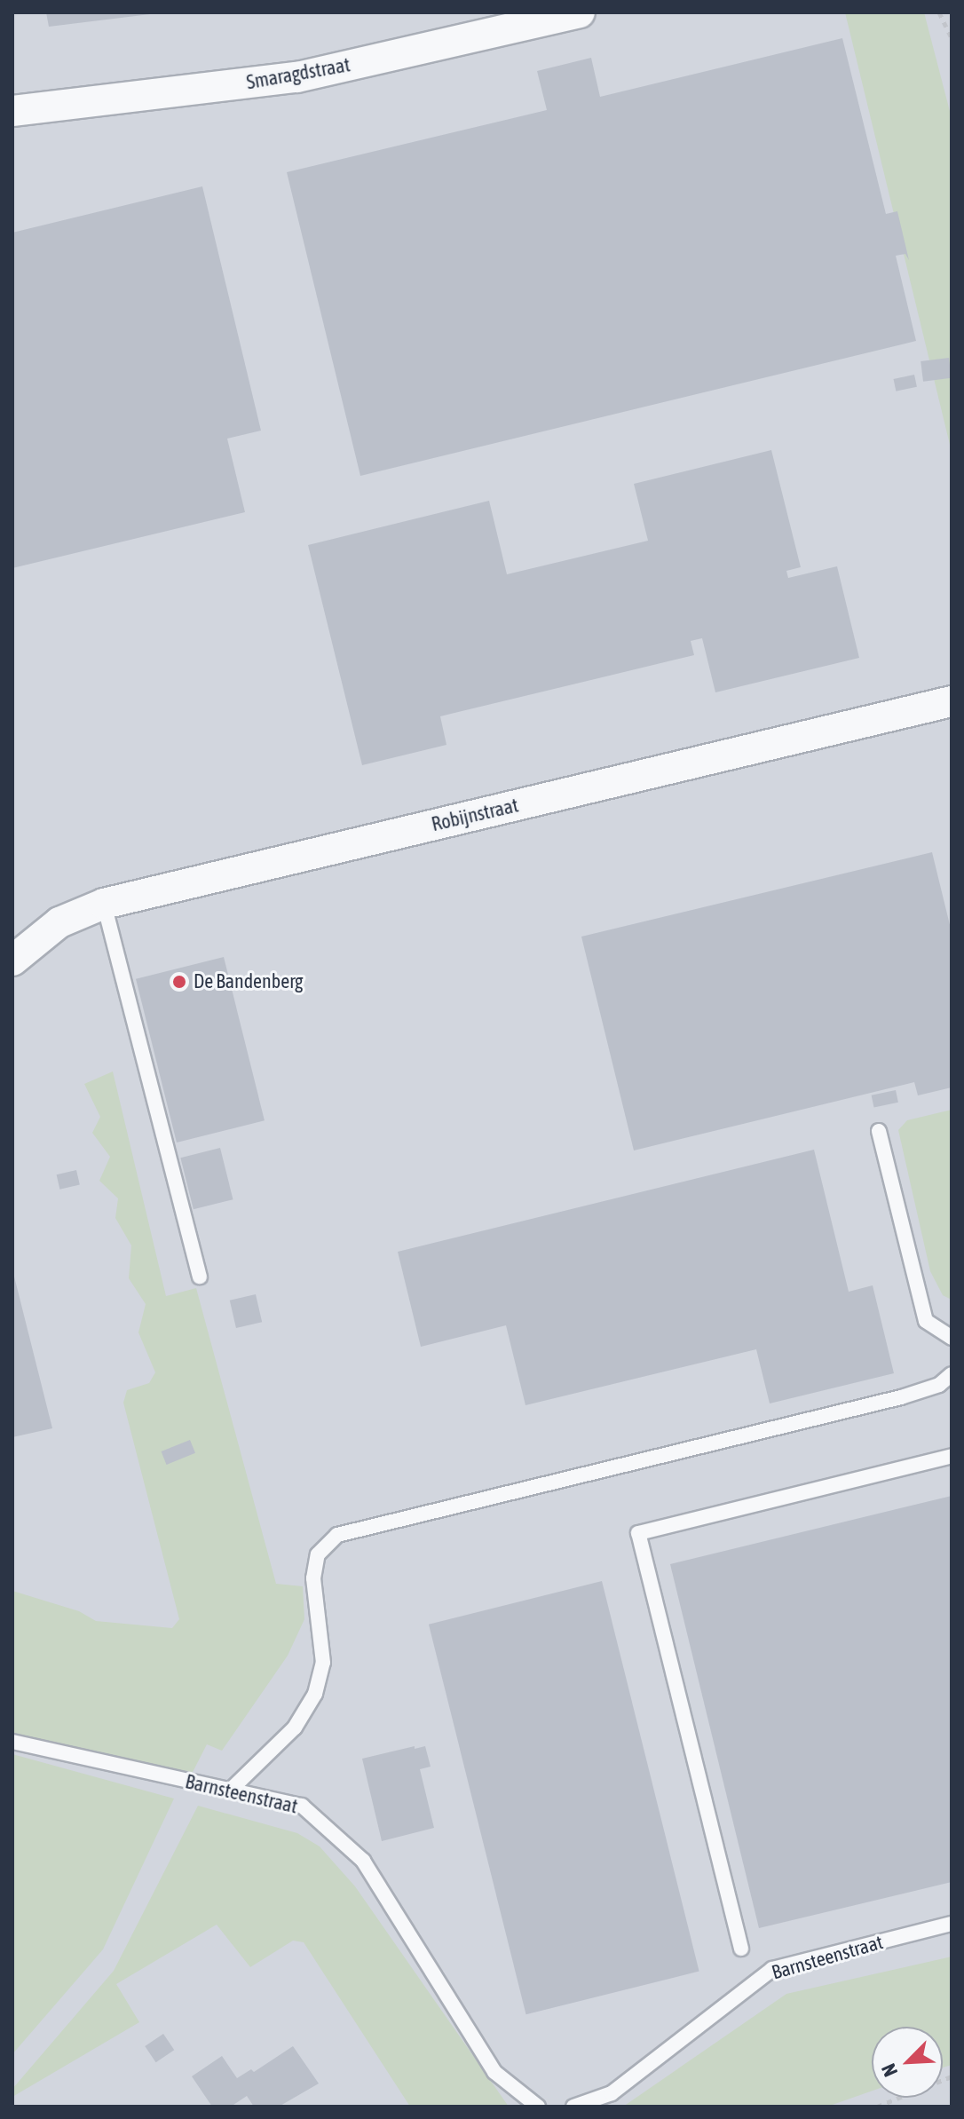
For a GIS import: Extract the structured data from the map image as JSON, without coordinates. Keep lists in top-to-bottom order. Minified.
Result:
{"streets":{"street":["Smaragdstraat","Robijnstraat"],"lane":["Barnsteenstraat"]},"places":["De Bandenberg"],"north":"bottom left"}
